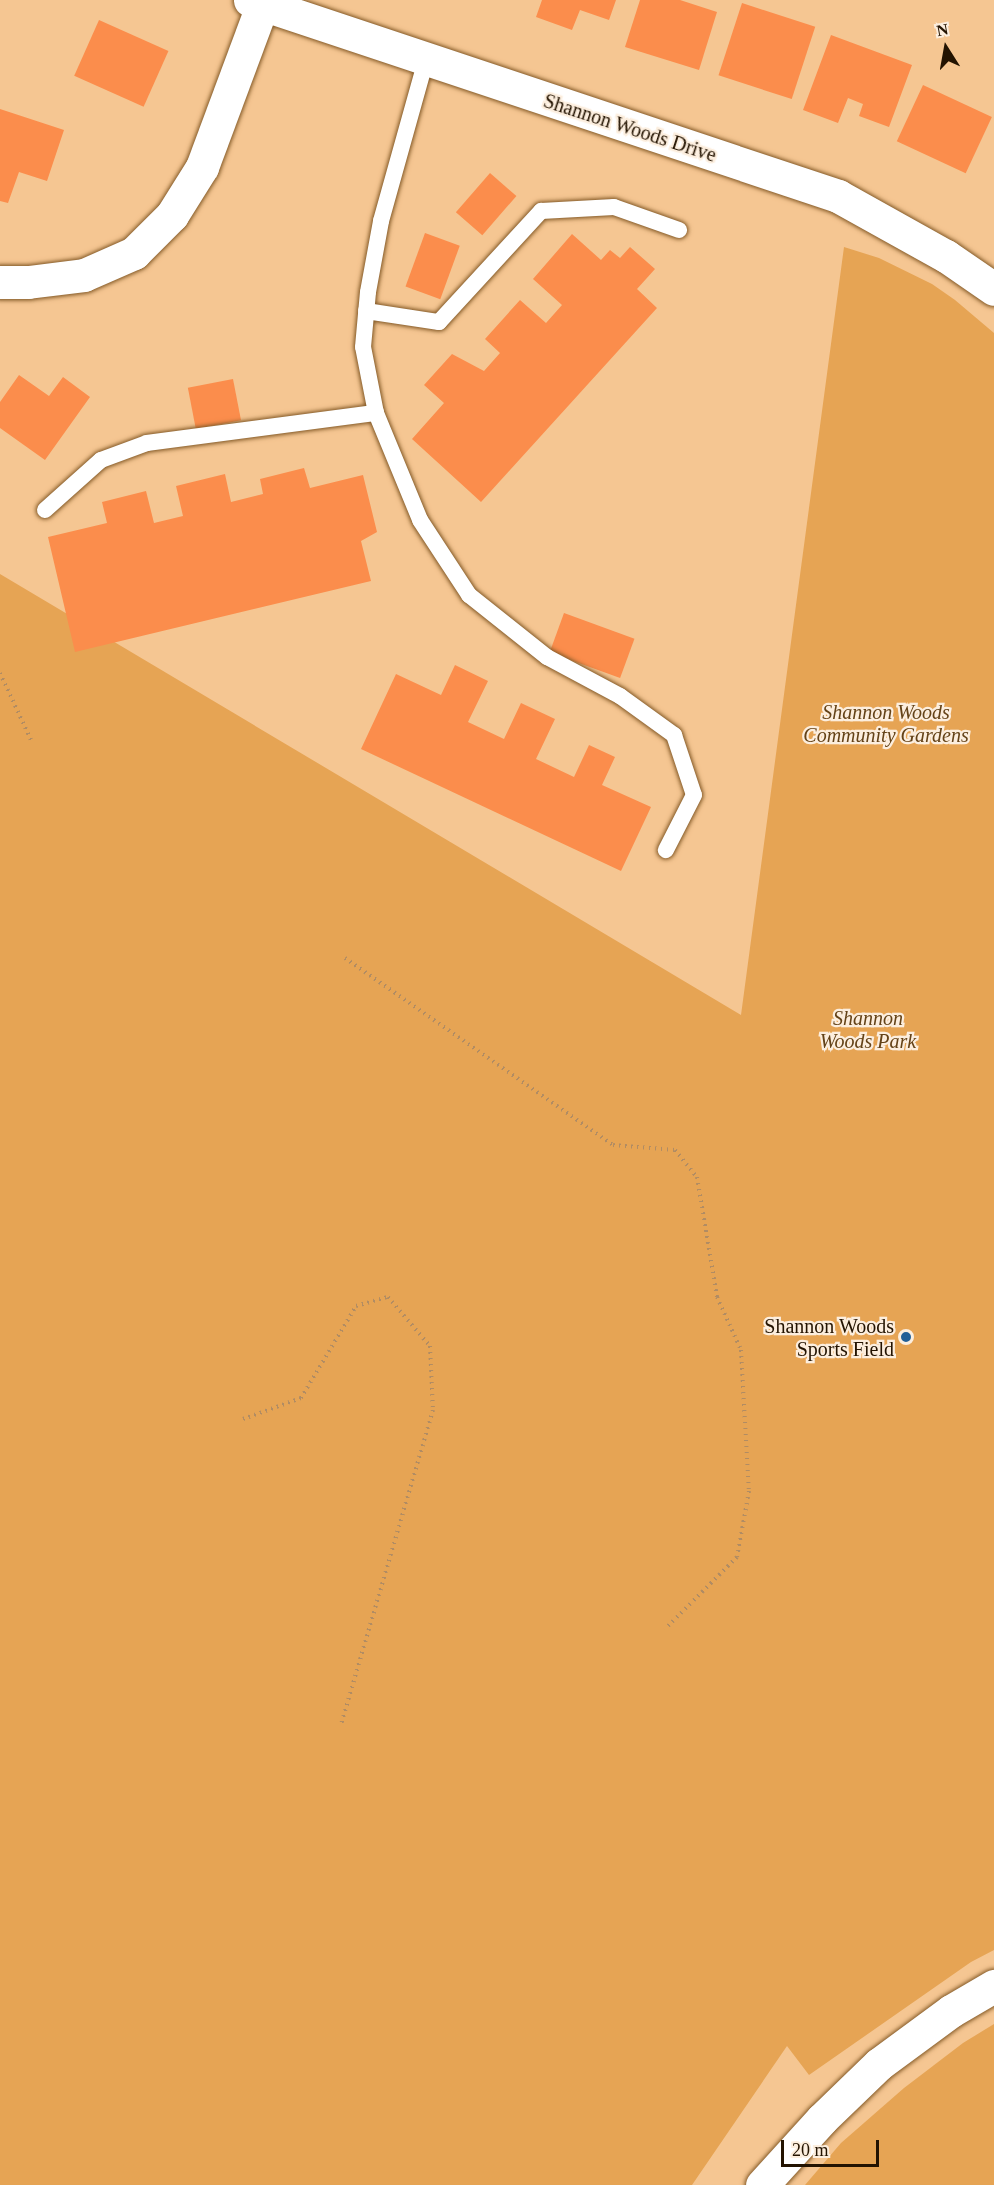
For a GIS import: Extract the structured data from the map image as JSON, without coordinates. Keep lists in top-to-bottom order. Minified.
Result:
{"streets":{"street":["Shannon Woods Drive"]},"parks":["Shannon Woods Community Gardens","Shannon Woods Park"],"places":["Shannon Woods Sports Field"],"scale_bar":"20 m","north":"top"}
